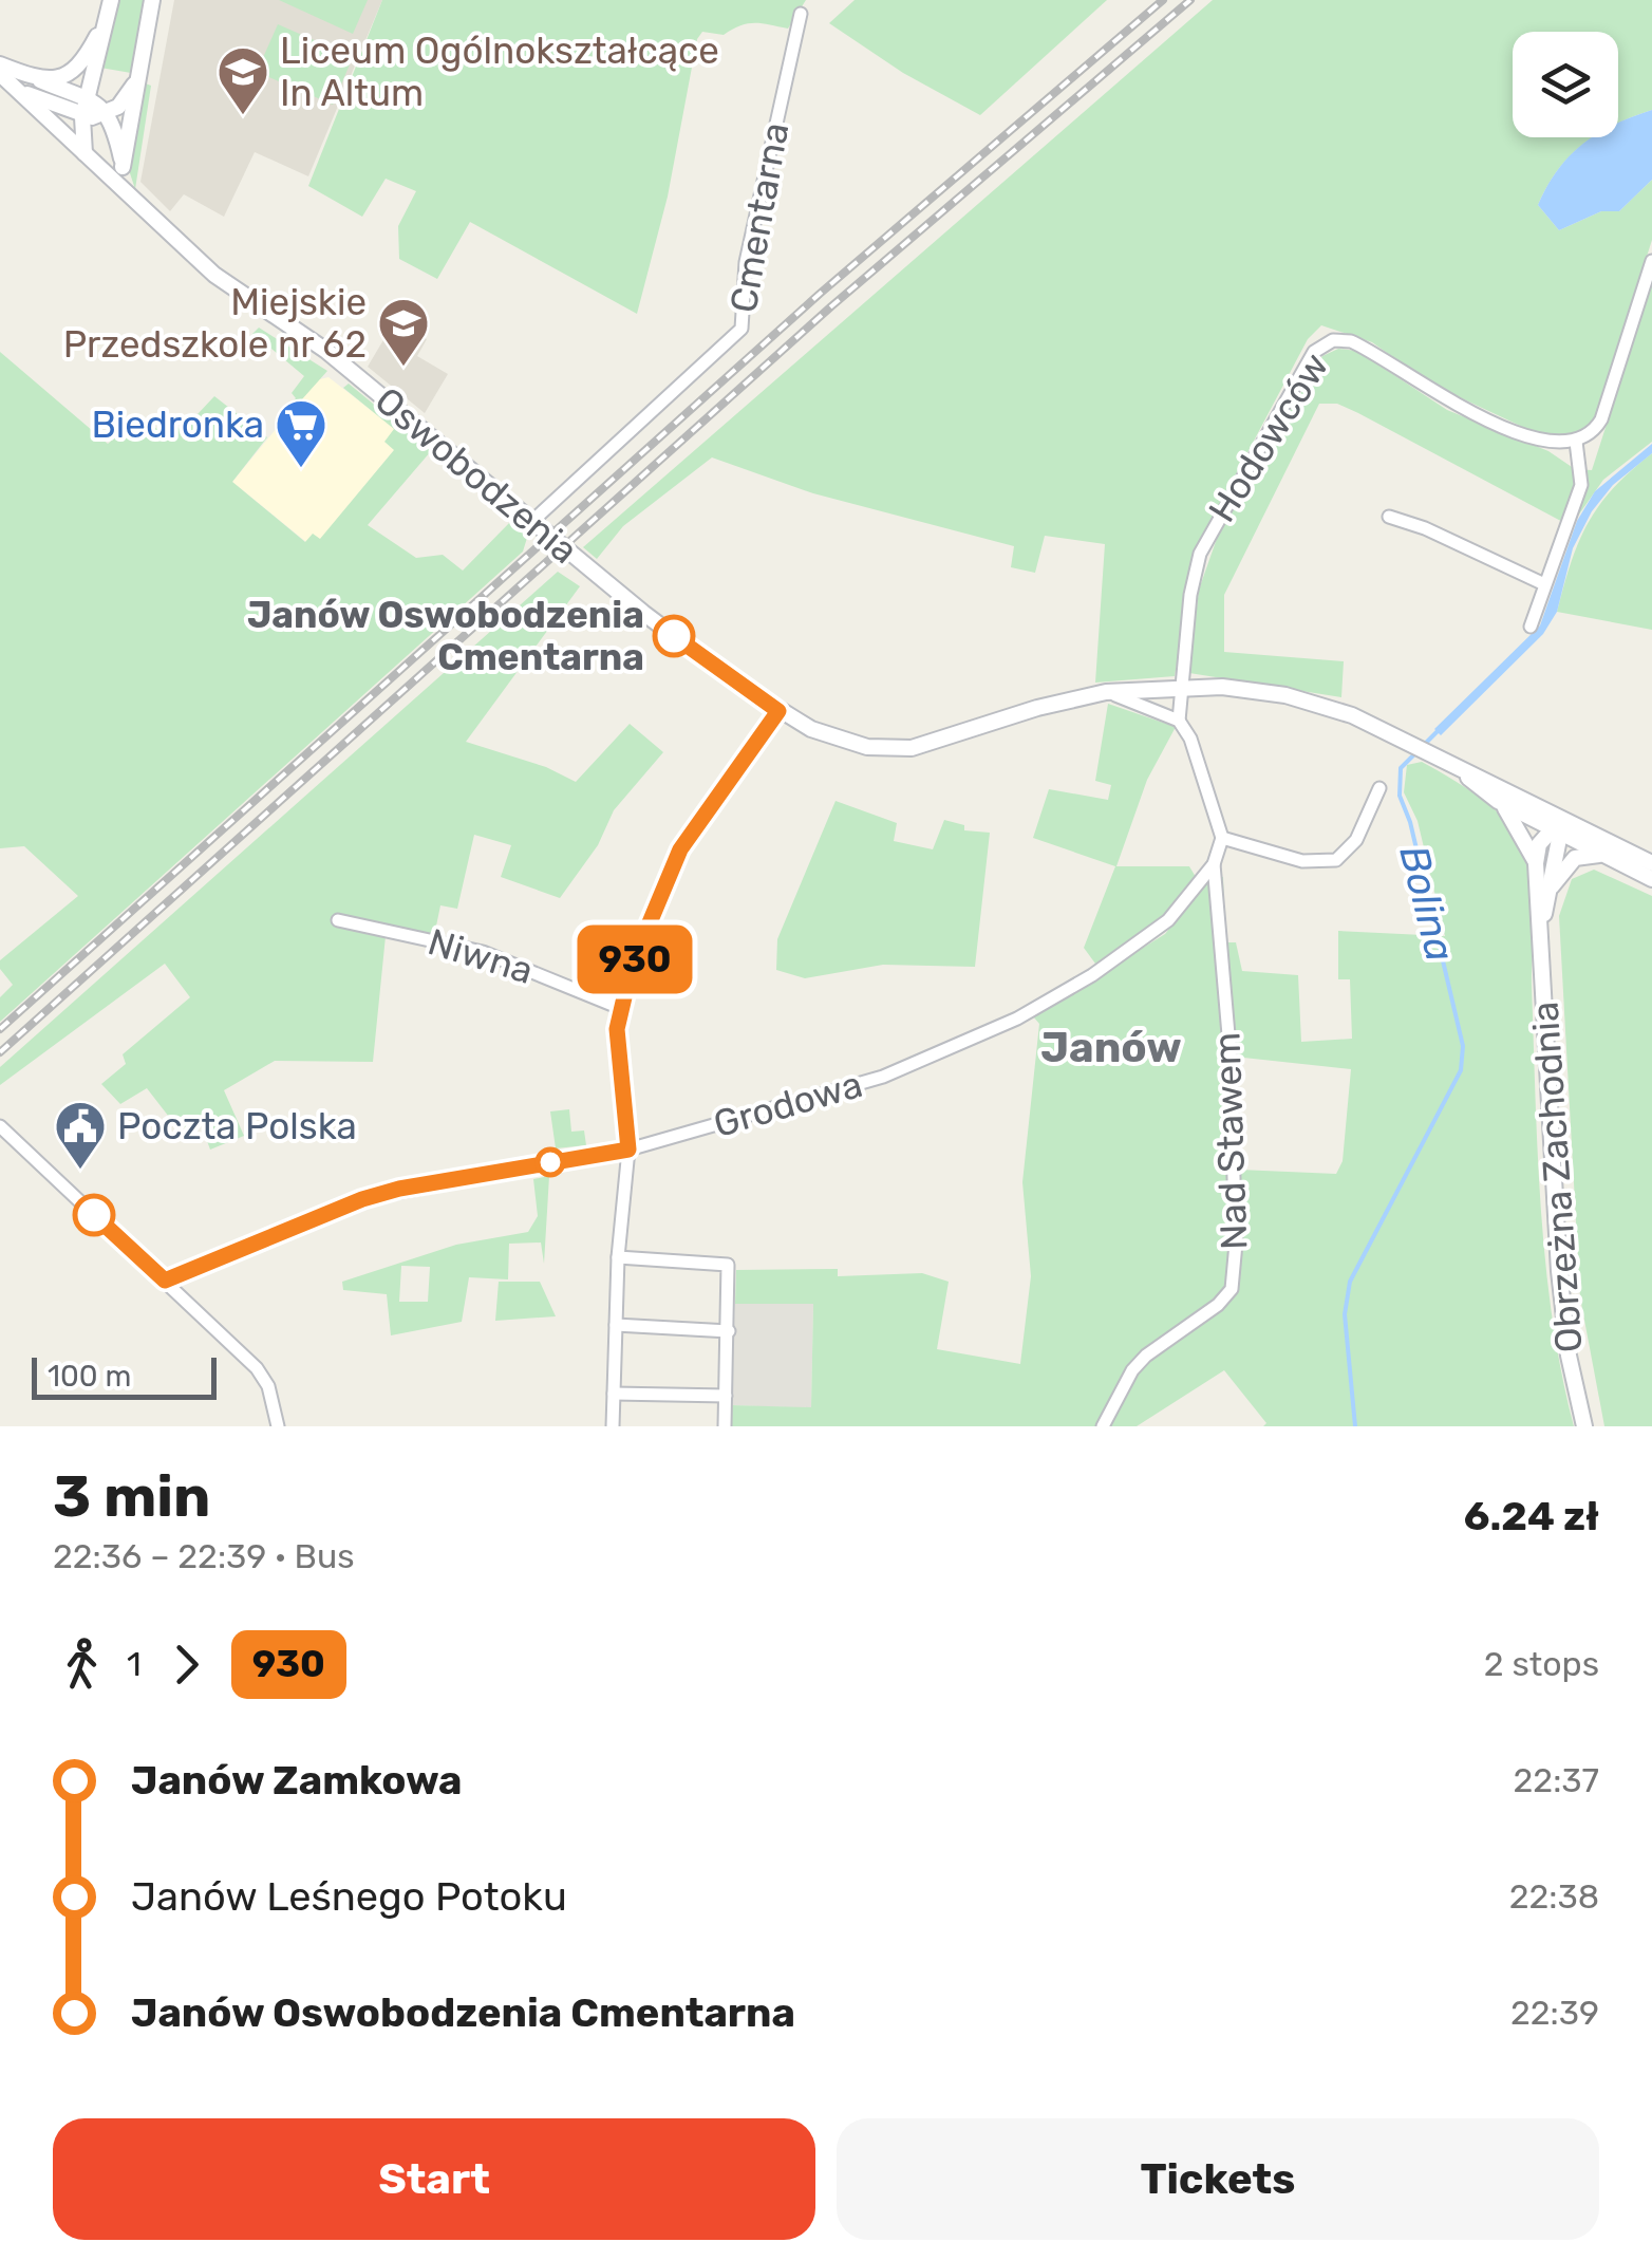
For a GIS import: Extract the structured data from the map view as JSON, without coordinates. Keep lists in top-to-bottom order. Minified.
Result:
{"streets":{"street":["Cmentarna","Hodowców","Oswobodzenia","Niwna","Grodowa","Nad Stawem","Obrzeżna Zachodnia"]},"crossings":[["Cmentarna","Oswobodzenia"],["Hodowców","Oswobodzenia"],["Oswobodzenia","Obrzeżna Zachodnia"],["Grodowa","Nad Stawem"]],"districts":["Janów"],"water":["Bolina"],"places":{"school or university":["Liceum Ogólnokształcące In Altum","Miejskie Przedszkole nr 62"],"supermarket":["Biedronka"],"other":["Janów Oswobodzenia Cmentarna"],"public building":["Poczta Polska"]},"lines":["bus line 930"],"scale_bar":"100 m","page":{"on_map":"930","scale":"100 m","heading":["3 min","22:36 – 22:39 · Bus","6.24 zł"],"legs":["1","930","2 stops"],"list":[{"name":"Janów Zamkowa","value":"22:37"},{"name":"Janów Leśnego Potoku","value":"22:38"},{"name":"Janów Oswobodzenia Cmentarna","value":"22:39"}],"buttons":["Start","Tickets"]}}
